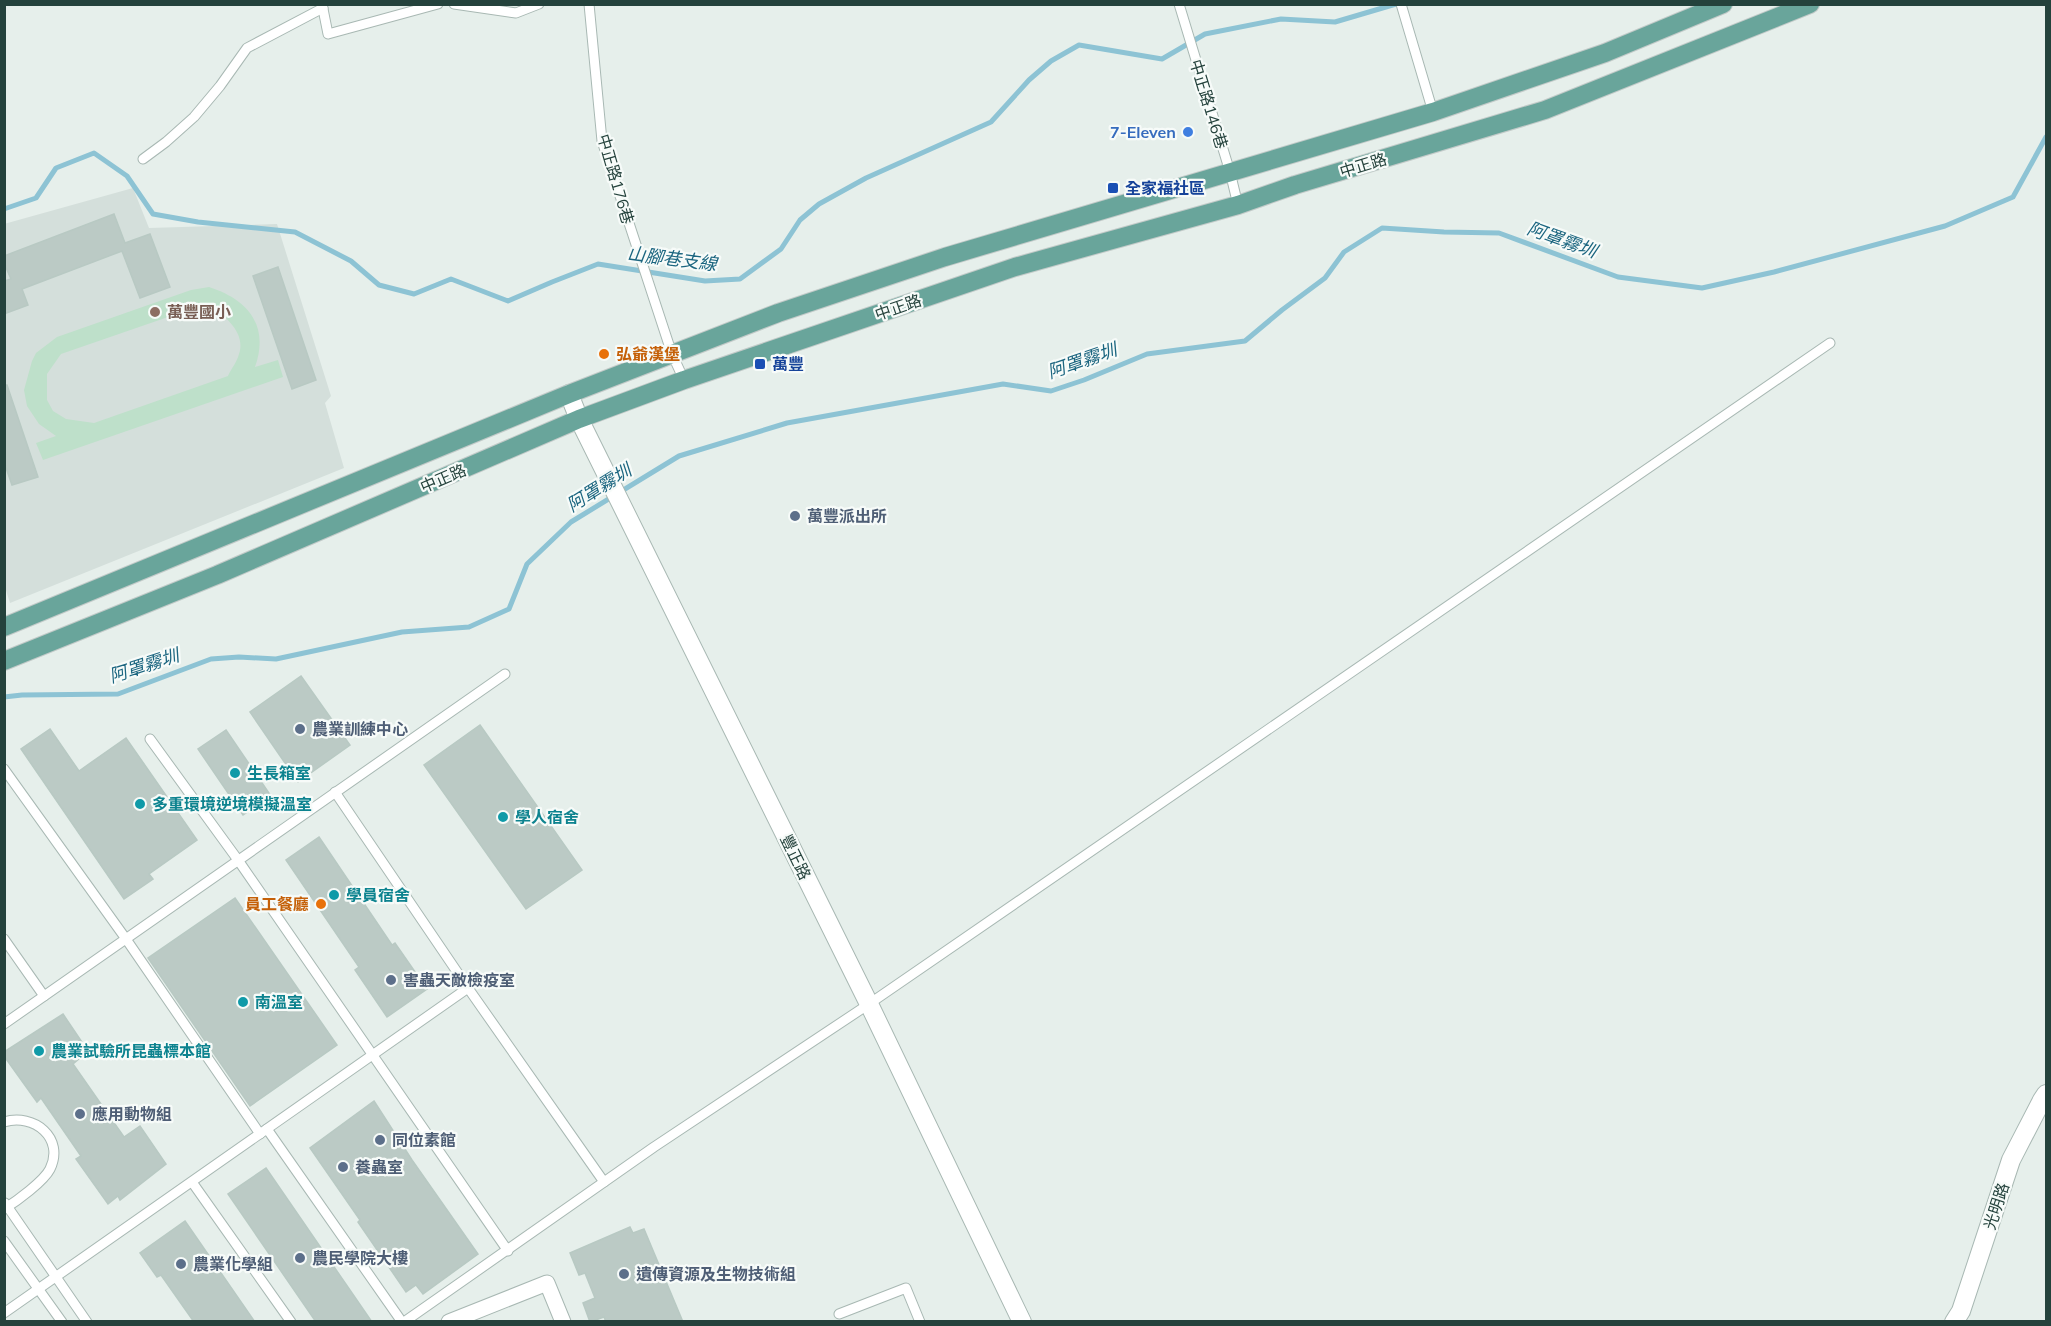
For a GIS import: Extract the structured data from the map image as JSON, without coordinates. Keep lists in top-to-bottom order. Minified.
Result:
{"streets":{"main road":["中正路"],"street":["豐正路","光明路"],"lane":["中正路146巷","中正路176巷"]},"crossings":[["中正路146巷","中正路"],["中正路","中正路176巷"],["中正路","豐正路"]],"water":["阿罩霧圳","山腳巷支線"],"places":{"other":["7-Eleven","萬豐國小","弘爺漢堡","萬豐派出所","農業訓練中心","生長箱室","多重環境逆境模擬溫室","學人宿舍","學員宿舍","員工餐廳","害蟲天敵檢疫室","南溫室","農業試驗所昆蟲標本館","應用動物組","同位素館","養蟲室","農民學院大樓","農業化學組","遺傳資源及生物技術組"],"transit":["全家福社區","萬豐"]}}
